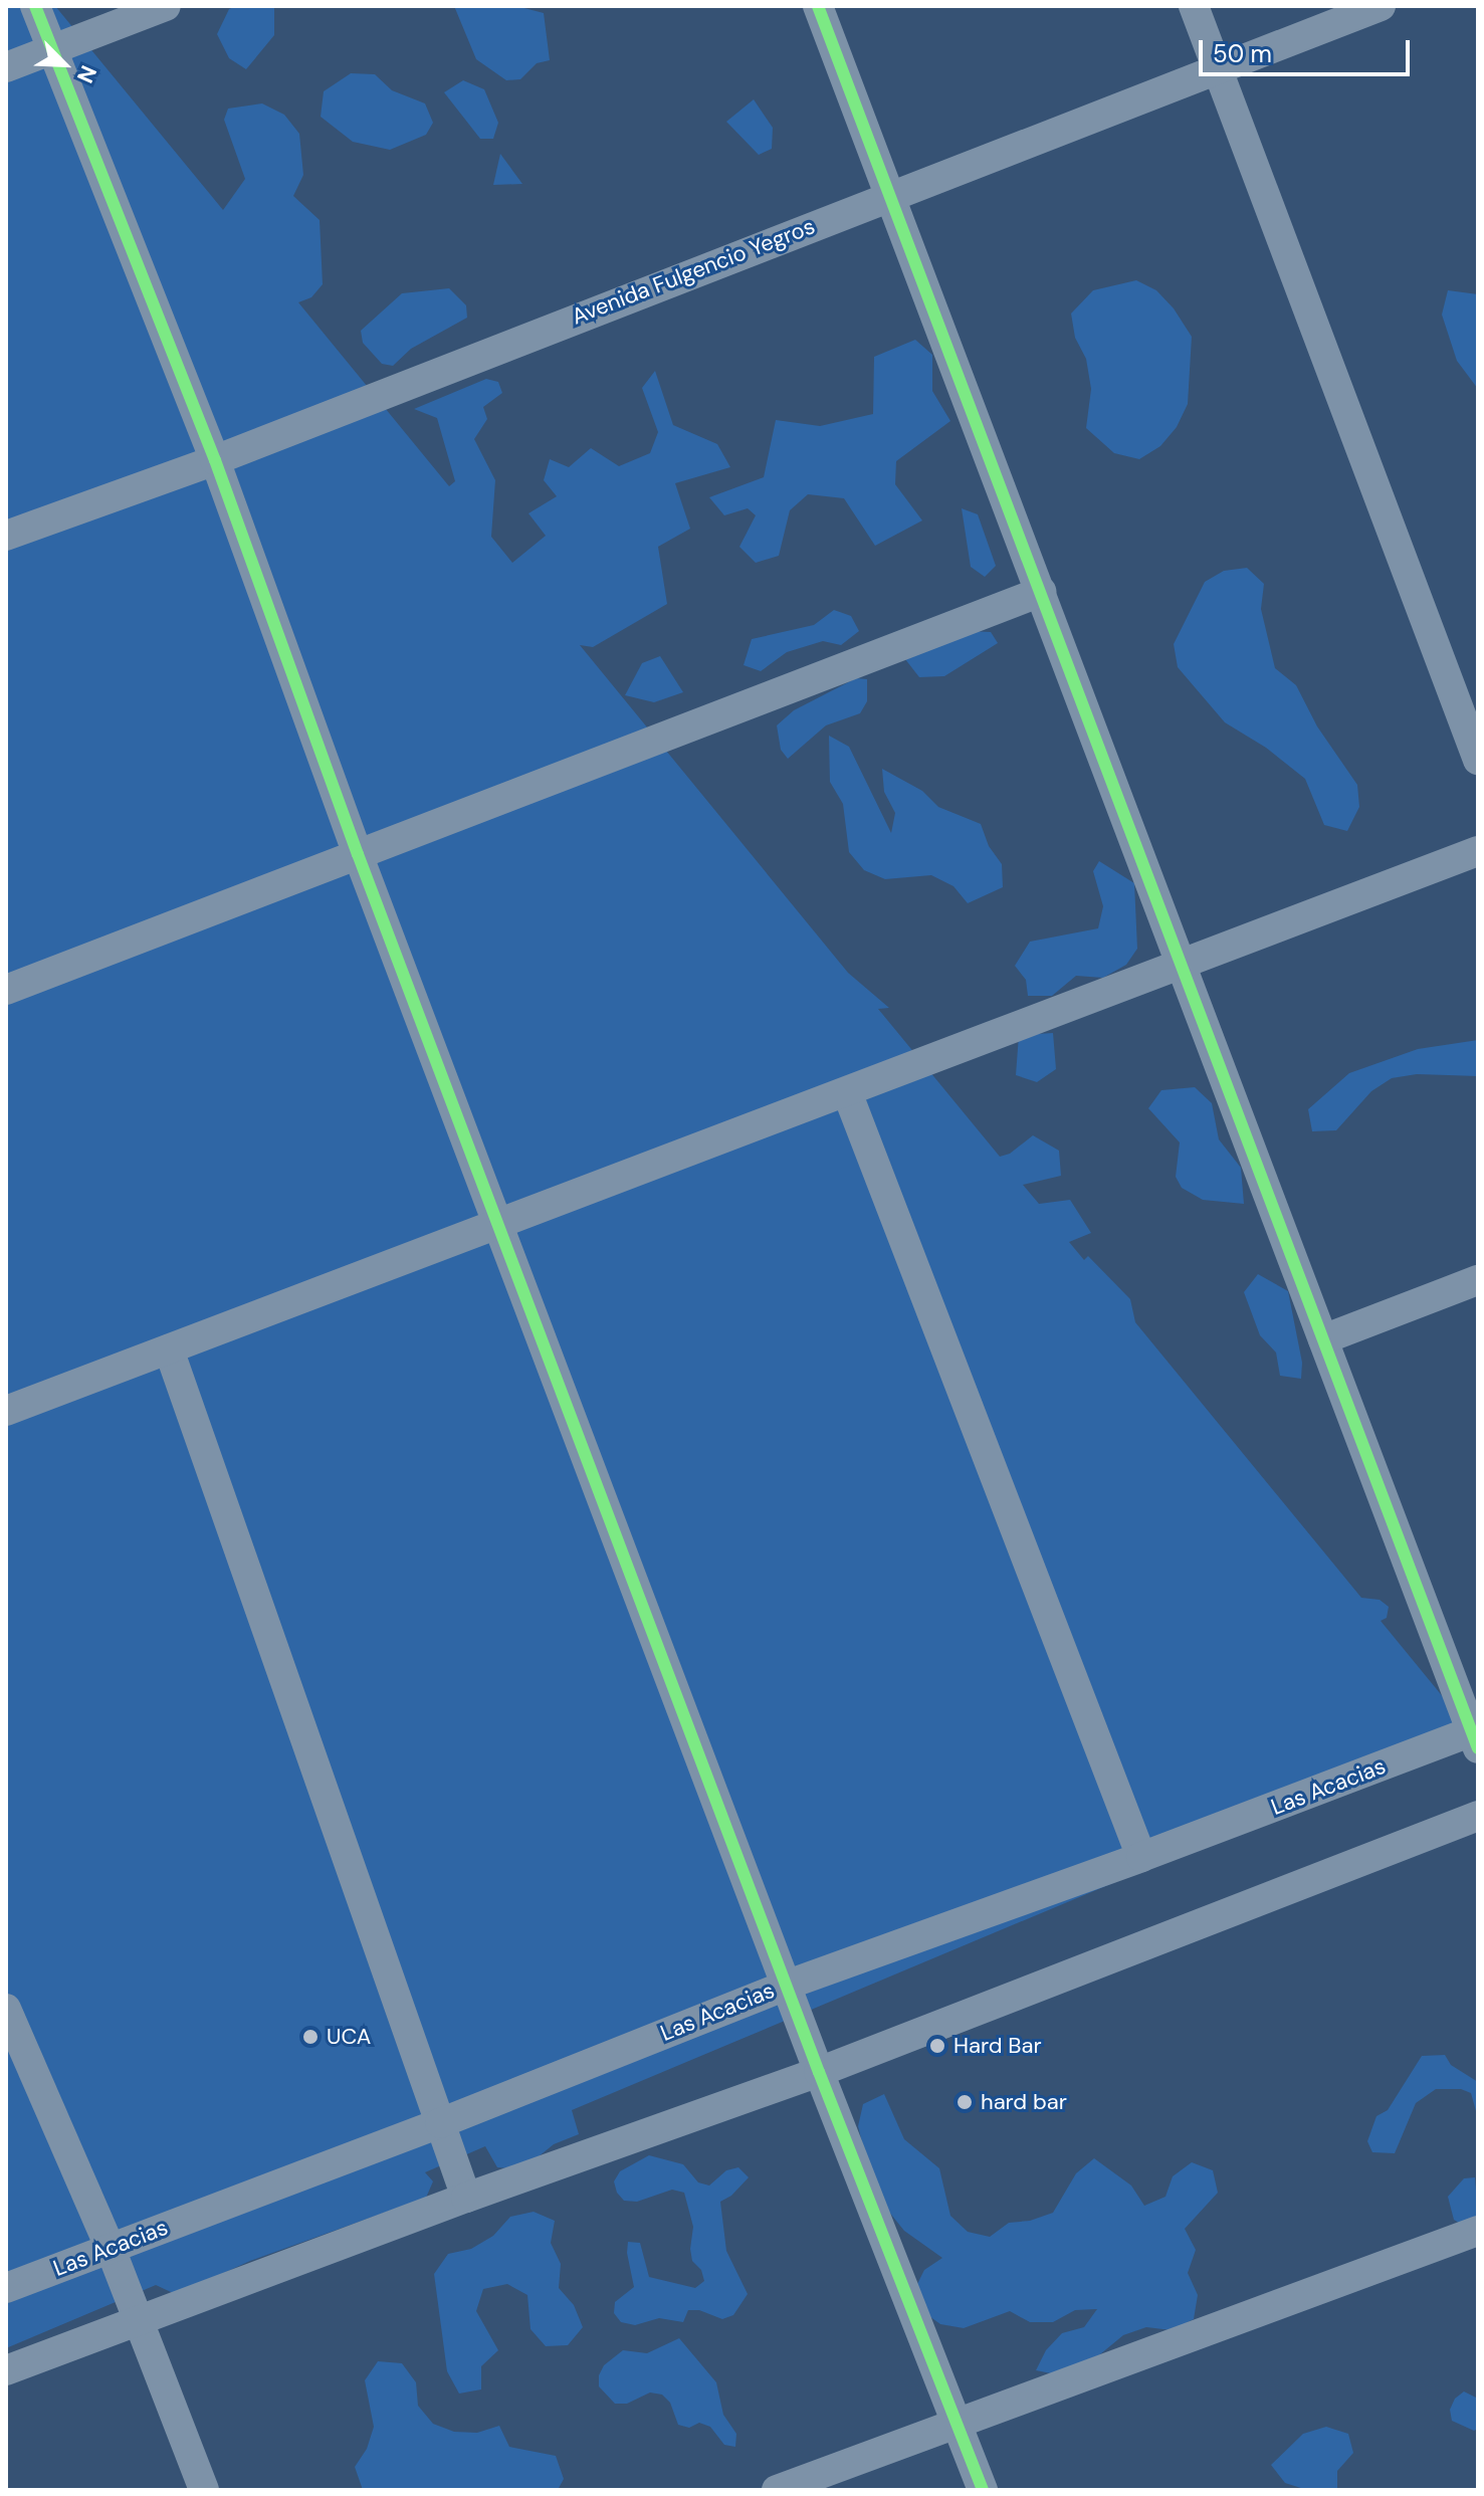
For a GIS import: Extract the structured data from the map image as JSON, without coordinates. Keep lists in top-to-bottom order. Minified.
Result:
{"streets":{"street":["Avenida Fulgencio Yegros","Las Acacias"]},"places":["UCA","Hard Bar","hard bar"],"scale_bar":"50 m","north":"bottom right"}
